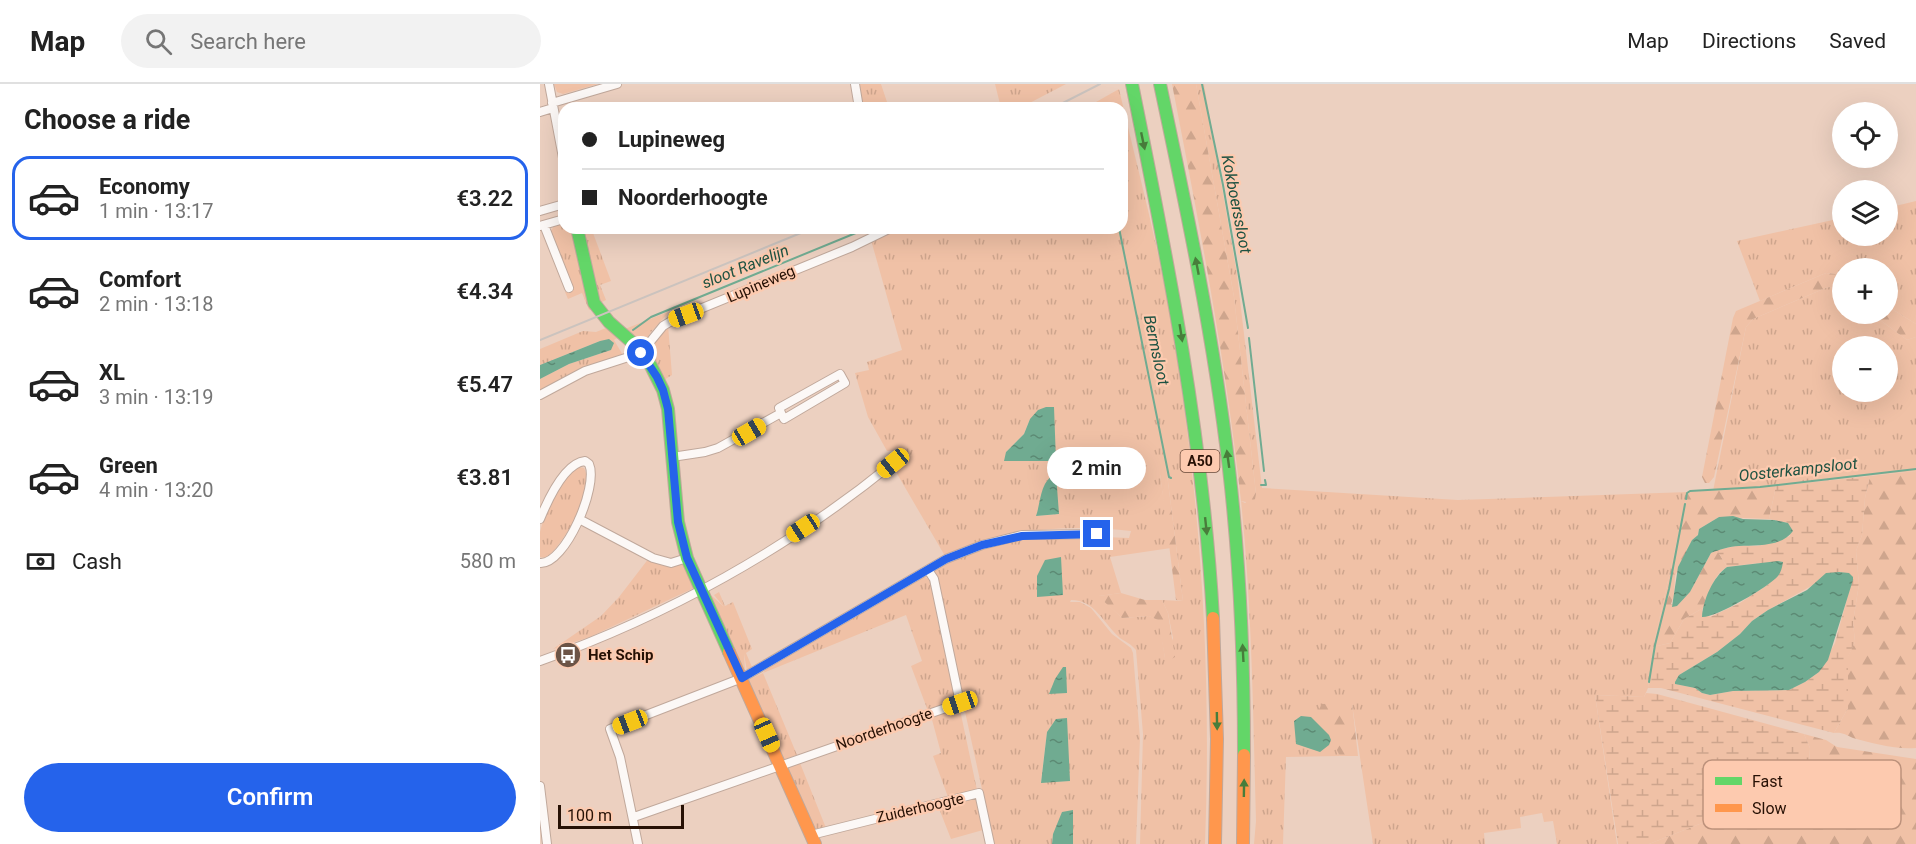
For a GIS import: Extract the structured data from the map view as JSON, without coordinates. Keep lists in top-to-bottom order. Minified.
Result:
{"streets":{"main road":["A50"],"street":["Lupineweg","Noorderhoogte","Zuiderhoogte"]},"water":["Kokboerssloot","sloot Ravelijn","Bermsloot","Oosterkampsloot"],"places":{"bus stop":["Het Schip"]},"legend":["Fast","Slow"],"scale_bar":"100 m","page":{"header":"Map","search":"Search here","nav":["Map","Directions","Saved"],"heading":"Choose a ride","map_buttons":["+","−"],"banner":["Lupineweg","Noorderhoogte"],"list":[{"name":"Economy","note":"1 min · 13:17","value":"€3.22"},{"name":"Comfort","note":"2 min · 13:18","value":"€4.34"},{"name":"XL","note":"3 min · 13:19","value":"€5.47"},{"name":"Green","note":"4 min · 13:20","value":"€3.81"}],"bubble":"2 min","pay":["Cash","580 m"],"buttons":"Confirm","scale":"100 m"}}
